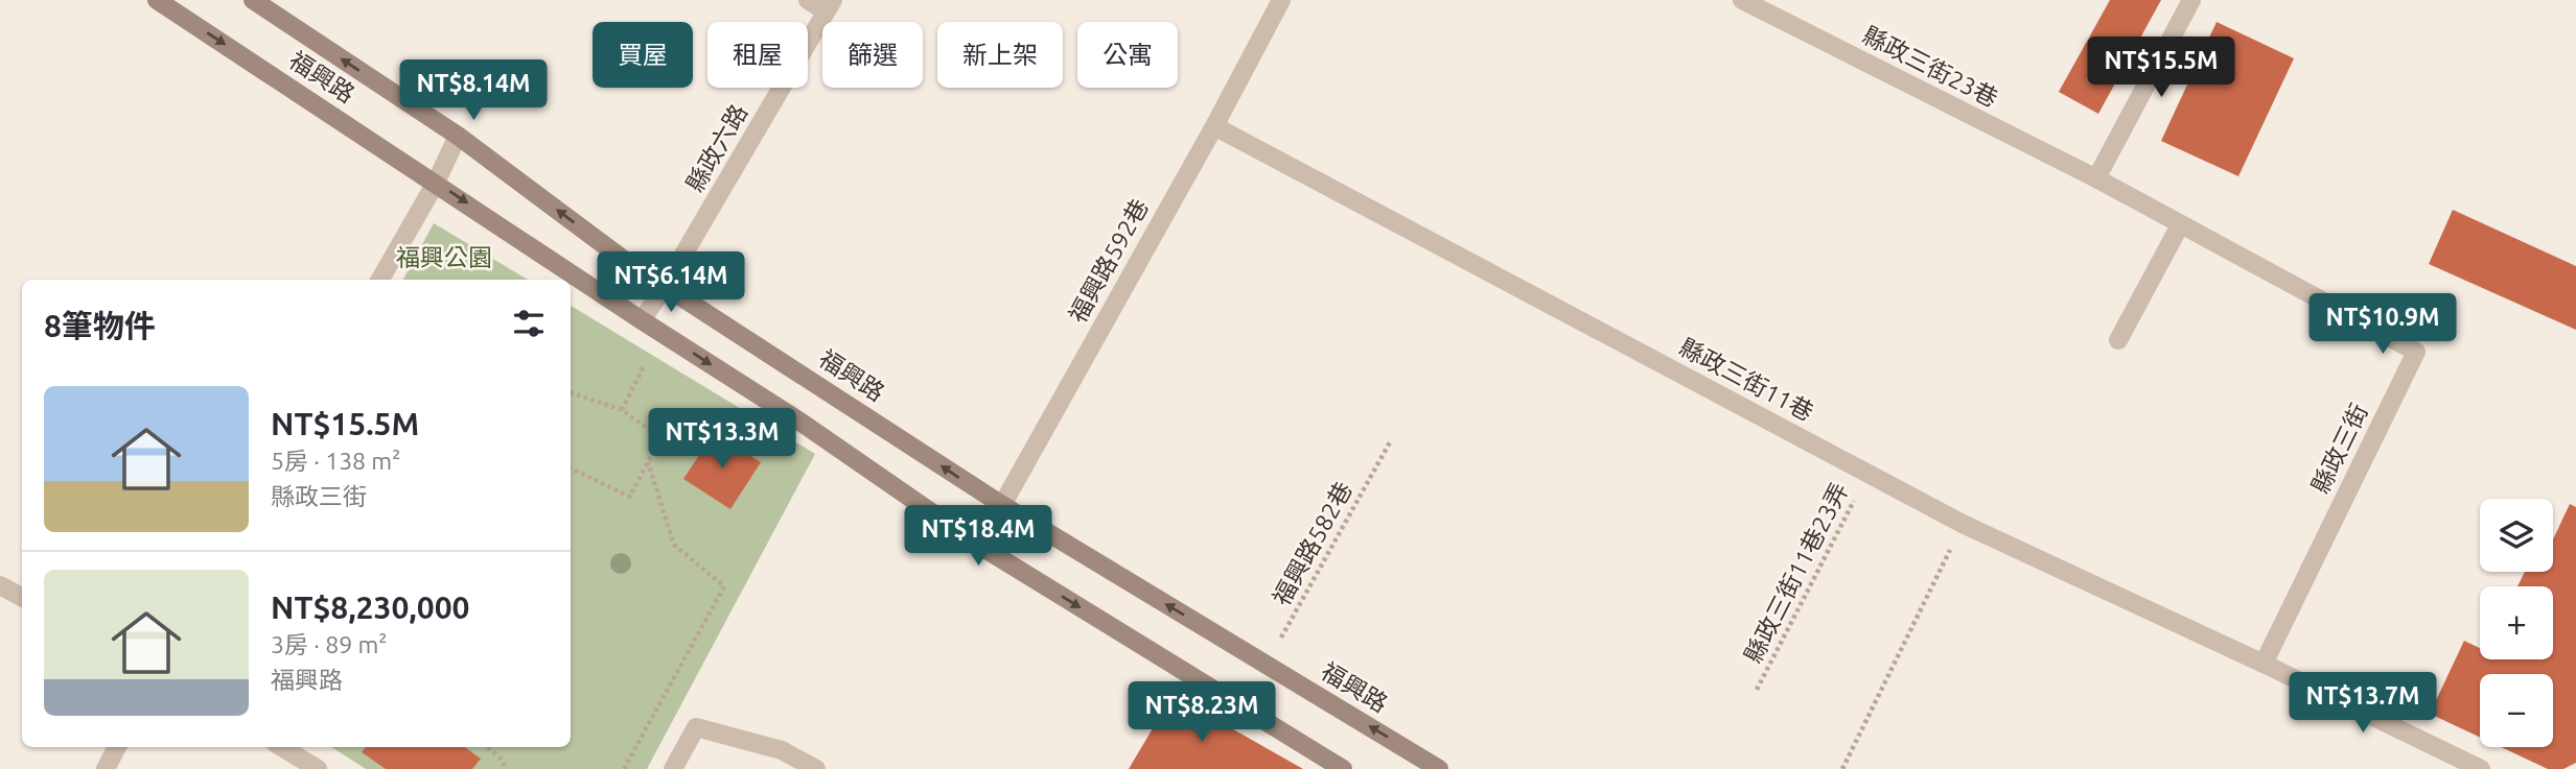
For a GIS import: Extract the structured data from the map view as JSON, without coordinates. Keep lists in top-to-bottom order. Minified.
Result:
{"streets":{"street":["縣政三街23巷","福興路","縣政六路","福興路592巷","縣政三街11巷","縣政三街"],"path":["福興路582巷","縣政三街11巷23弄"]},"crossings":[["縣政三街23巷","縣政三街"],["福興路","縣政六路"],["福興路","福興路592巷"],["福興路","福興路582巷"],["福興路592巷","縣政三街11巷"],["縣政三街11巷","縣政三街"],["縣政三街11巷","縣政三街11巷23弄"]],"parks":["福興公園"],"page":{"chip":["買屋","租屋","篩選","新上架","公寓"],"price":["NT$15.5M","NT$8.14M","NT$6.14M","NT$10.9M","NT$13.3M","NT$18.4M","NT$13.7M","NT$8.23M"],"heading":"8筆物件","list":[{"name":"NT$15.5M","note":"5房 · 138 m² · 縣政三街"},{"name":"NT$8,230,000","note":"3房 · 89 m² · 福興路"}],"map_buttons":["+","−"]}}
